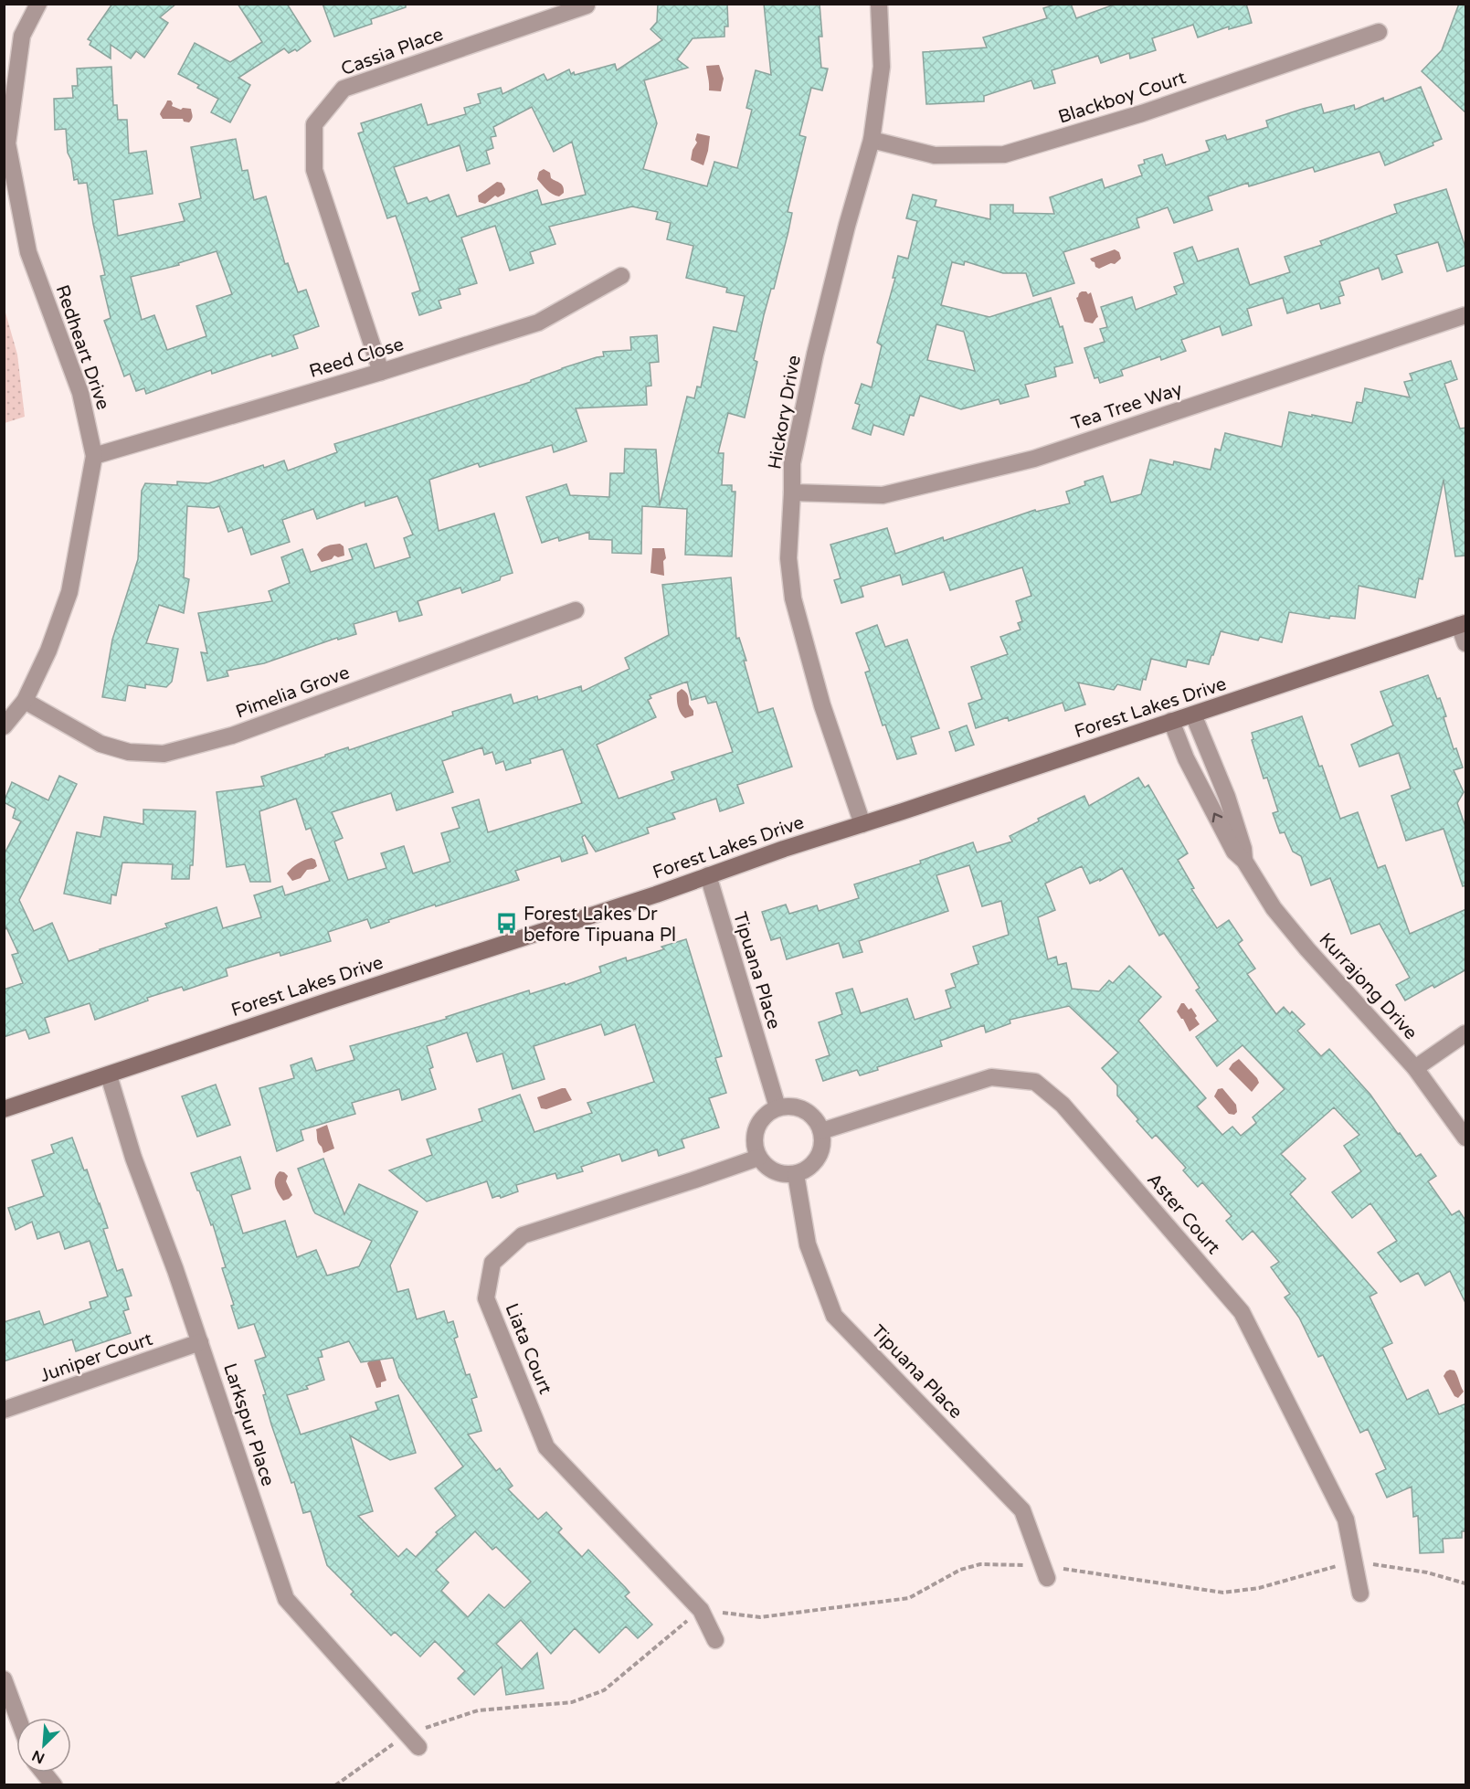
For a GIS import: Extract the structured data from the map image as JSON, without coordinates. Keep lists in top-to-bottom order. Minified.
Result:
{"streets":{"main road":["Forest Lakes Drive"],"street":["Cassia Place","Blackboy Court","Redheart Drive","Reed Close","Tea Tree Way","Hickory Drive","Pimelia Grove","Tipuana Place","Kurrajong Drive","Aster Court","Liata Court","Juniper Court","Larkspur Place"]},"crossings":[["Cassia Place","Reed Close"],["Blackboy Court","Hickory Drive"],["Redheart Drive","Reed Close"],["Redheart Drive","Pimelia Grove"],["Tea Tree Way","Hickory Drive"],["Hickory Drive","Forest Lakes Drive"],["Forest Lakes Drive","Tipuana Place"],["Forest Lakes Drive","Kurrajong Drive"],["Forest Lakes Drive","Larkspur Place"],["Tipuana Place","Aster Court"],["Tipuana Place","Liata Court"],["Aster Court","Liata Court"],["Juniper Court","Larkspur Place"]],"places":{"bus stop":["Forest Lakes Dr before Tipuana Pl"]},"north":"bottom left"}
